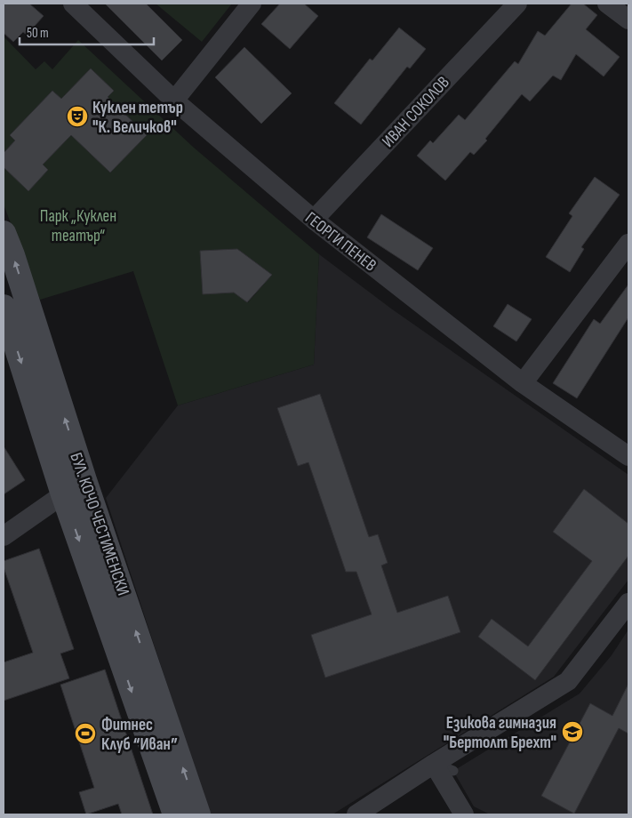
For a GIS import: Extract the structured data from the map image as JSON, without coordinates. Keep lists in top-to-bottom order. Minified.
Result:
{"streets":{"street":["ИВАН СОКОЛОВ","ГЕОРГИ ПЕНЕВ","БУЛ. КОЧО ЧЕСТИМЕНСКИ"]},"crossings":[["ИВАН СОКОЛОВ","ГЕОРГИ ПЕНЕВ"]],"parks":["Парк „Куклен театър“"],"places":{"theatre":["Куклен тетър \"К. Величков\""],"school or university":["Езикова гимназия \"Бертолт Брехт\""],"sports":["Фитнес Клуб “Иван”"]},"scale_bar":"50 m"}
